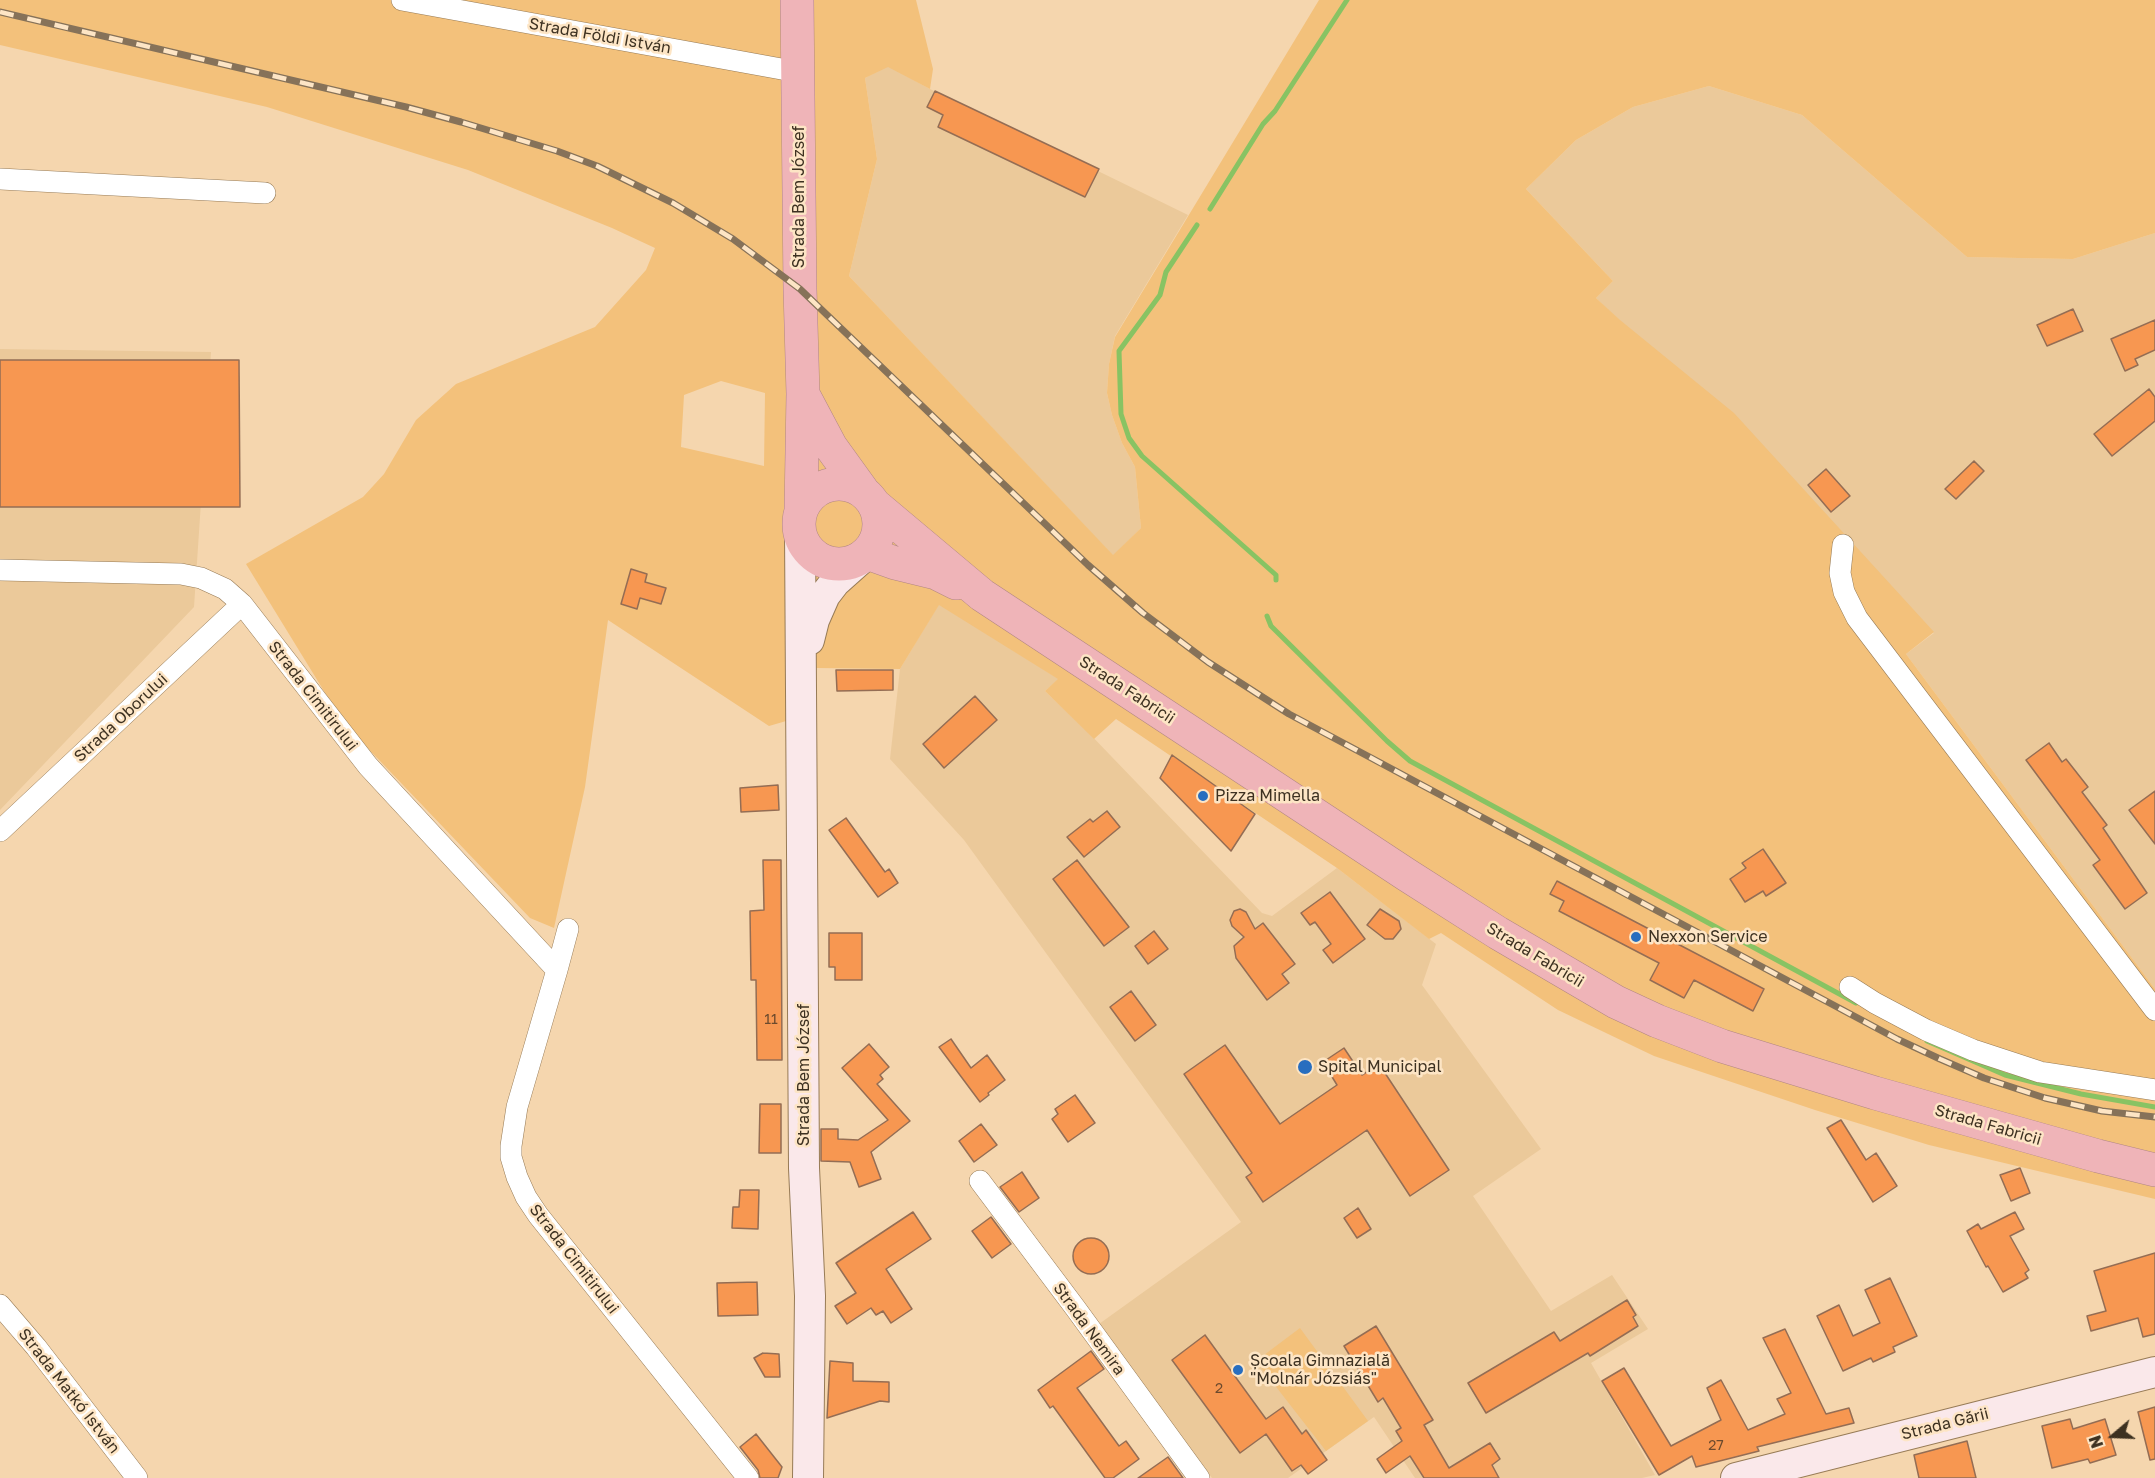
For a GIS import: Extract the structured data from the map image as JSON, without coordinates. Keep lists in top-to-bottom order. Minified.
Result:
{"streets":{"highway":["Strada Bem József","Strada Fabricii"],"main road":["Strada Gării"],"street":["Strada Földi István","Strada Cimitirului","Strada Oborului","Strada Nemira","Strada Matkó István"]},"crossings":[["Strada Földi István","Strada Bem József"],["Strada Bem József","Strada Fabricii"],["Strada Cimitirului","Strada Oborului"]],"places":["Pizza Mimella","Nexxon Service","Spital Municipal","Școala Gimnazială \"Molnár Józsiás\""],"house_numbers":["11","2","27"],"north":"left"}
